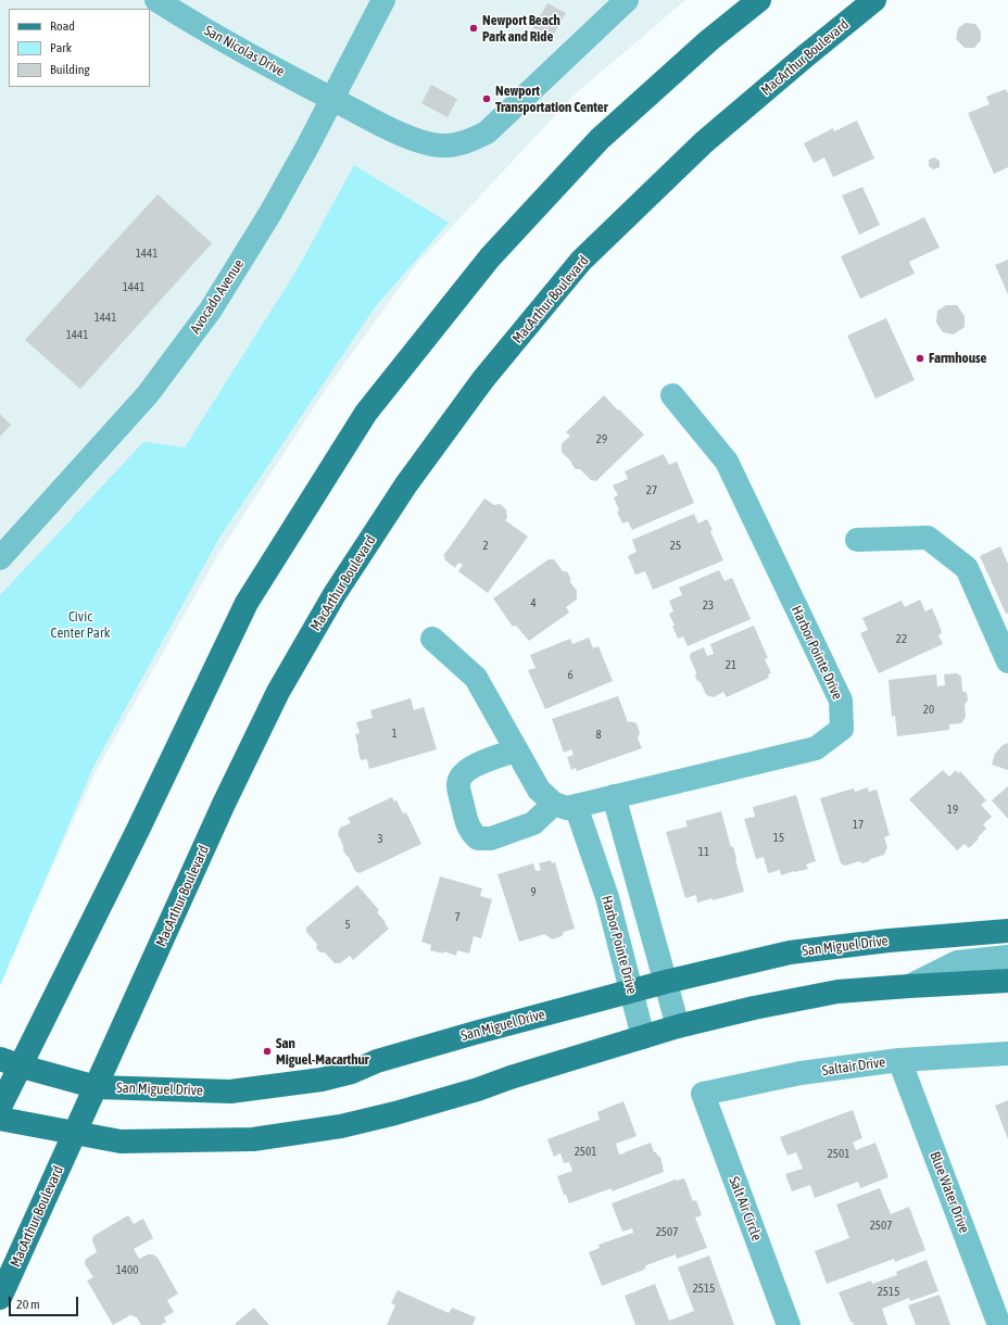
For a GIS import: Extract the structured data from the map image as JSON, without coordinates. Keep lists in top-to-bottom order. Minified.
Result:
{"streets":{"main road":["MacArthur Boulevard","San Miguel Drive"],"street":["San Nicolas Drive","Avocado Avenue","Harbor Pointe Drive","Saltair Drive","Blue Water Drive","Salt Air Circle"]},"crossings":[["San Nicolas Drive","Avocado Avenue"],["MacArthur Boulevard","San Miguel Drive"],["Harbor Pointe Drive","San Miguel Drive"],["Saltair Drive","Blue Water Drive"],["Saltair Drive","Salt Air Circle"]],"parks":["Civic Center Park"],"places":["Newport Beach Park and Ride","Newport Transportation Center","Farmhouse","San Miguel-Macarthur"],"house_numbers":["1441","1441","1441","1441","29","27","2","25","4","23","22","21","6","20","1","8","19","17","15","3","11","9","7","5","2501","2501","2507","2507","1400","2515","2515"],"legend":["Road","Park","Building"],"scale_bar":"20 m"}
